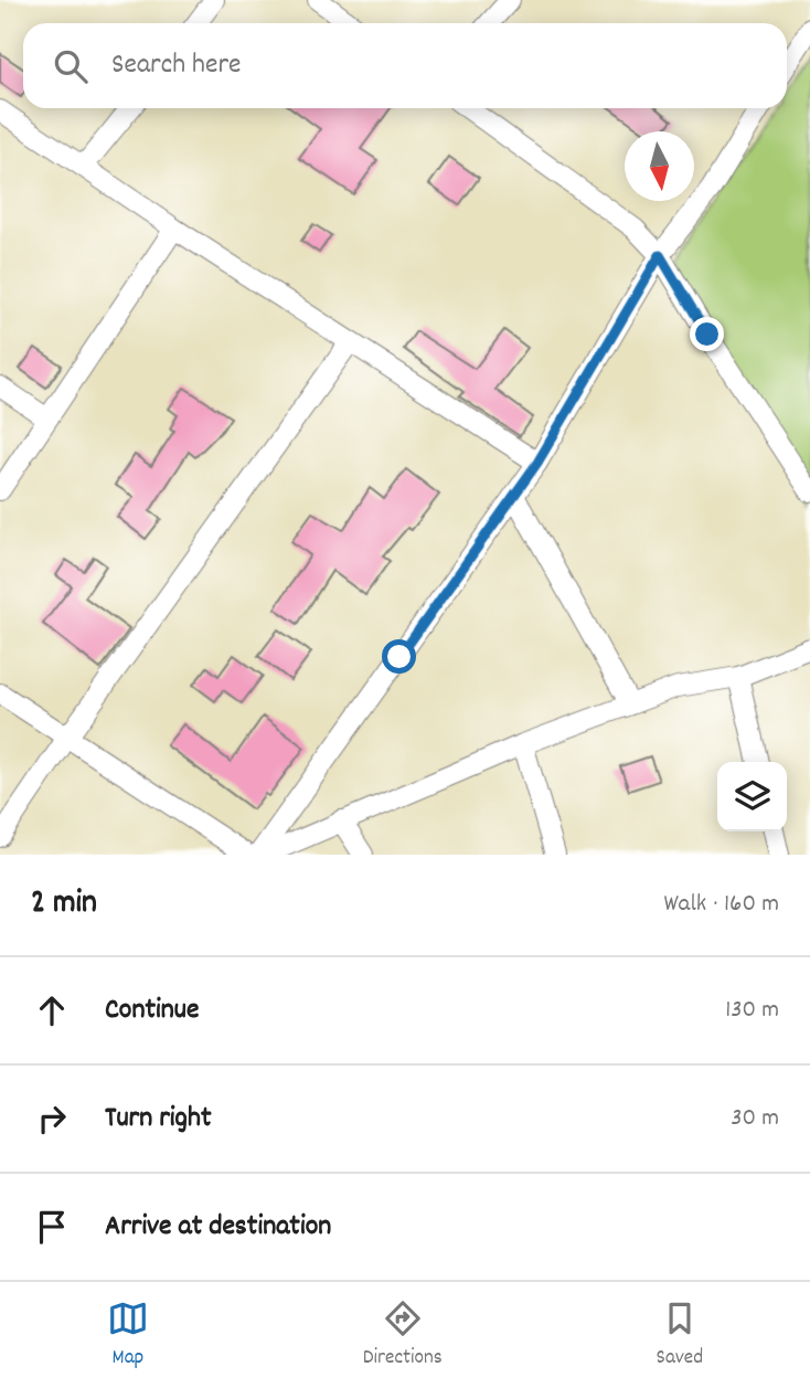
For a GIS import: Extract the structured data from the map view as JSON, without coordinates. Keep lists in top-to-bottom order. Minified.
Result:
{"north":"bottom","page":{"search":"Search here","heading":["2 min","Walk · 160 m"],"list":[["Continue","130 m"],["Turn right","30 m"],"Arrive at destination"],"nav":["Map","Directions","Saved"]}}
